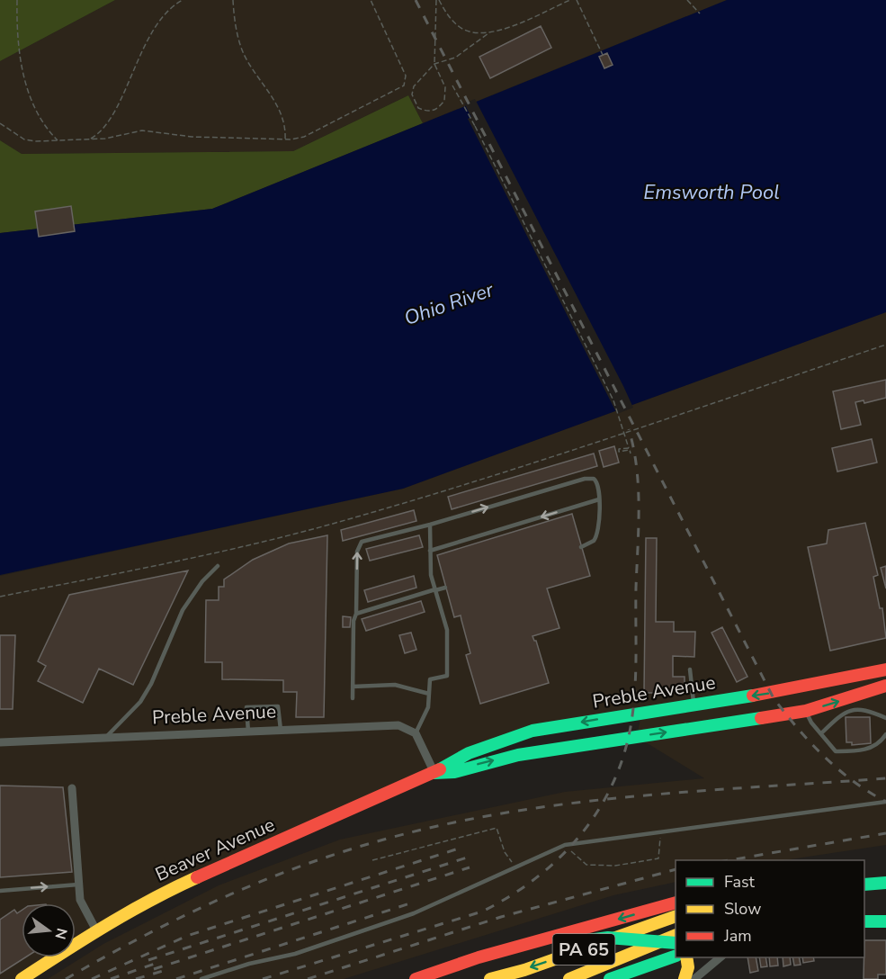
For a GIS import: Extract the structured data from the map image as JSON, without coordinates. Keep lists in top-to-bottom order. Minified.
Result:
{"streets":{"main road":["Preble Avenue","Beaver Avenue","PA 65"]},"crossings":[["Preble Avenue","Beaver Avenue"]],"water":["Emsworth Pool","Ohio River"],"legend":["Fast","Slow","Jam"],"north":"right"}
